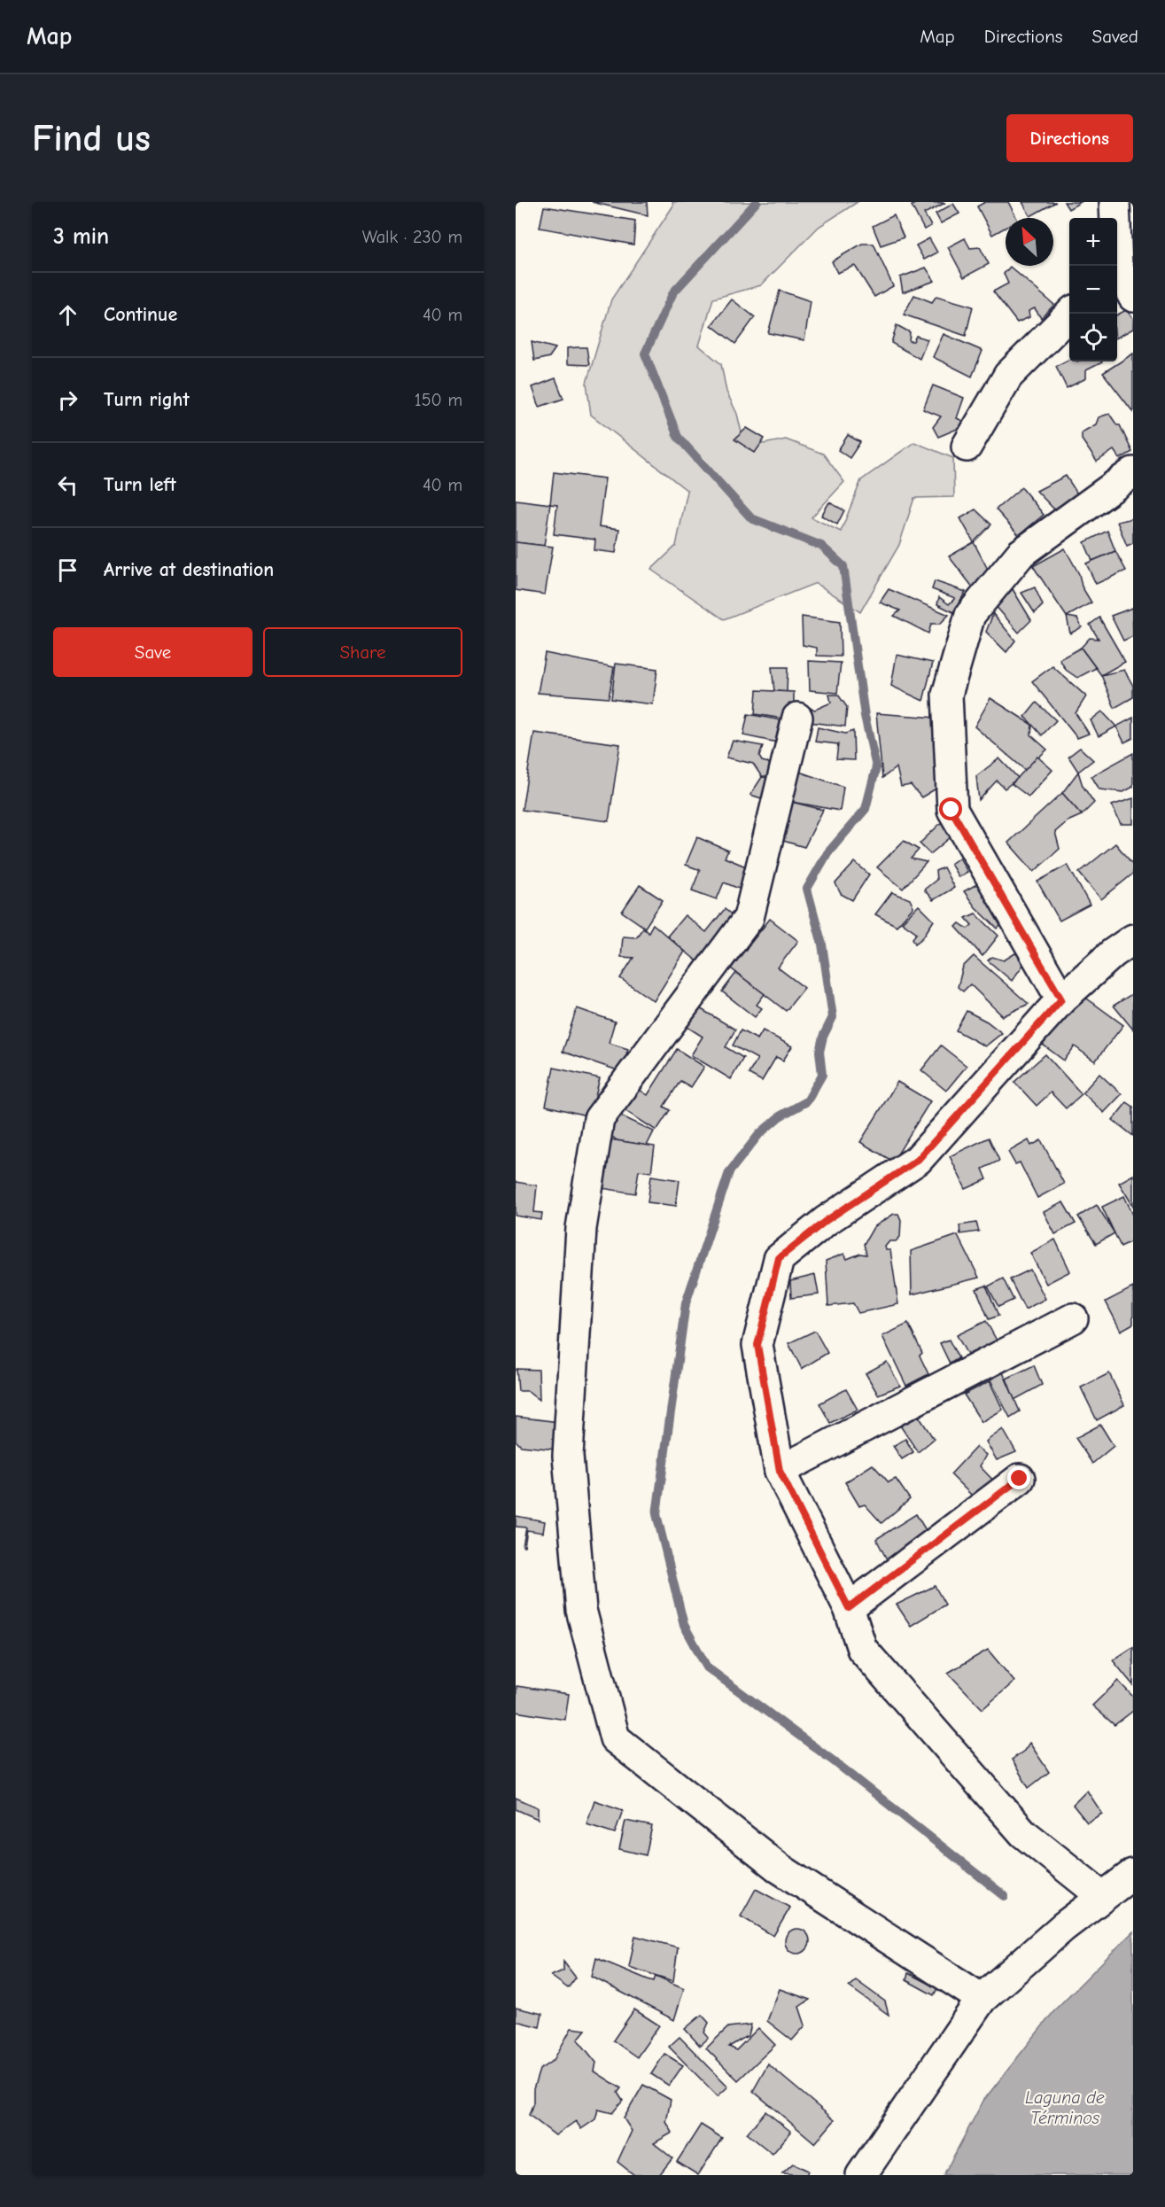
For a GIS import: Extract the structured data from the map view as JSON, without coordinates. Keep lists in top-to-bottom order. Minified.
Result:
{"water":["Laguna de Términos"],"north":"top left","page":{"header":"Map","nav":["Map","Directions","Saved"],"buttons":["Directions",["Save","Share"]],"title":"Find us","heading":["3 min","Walk · 230 m"],"map_buttons":["+","−"],"list":[["Continue","40 m"],["Turn right","150 m"],["Turn left","40 m"],"Arrive at destination"]}}
